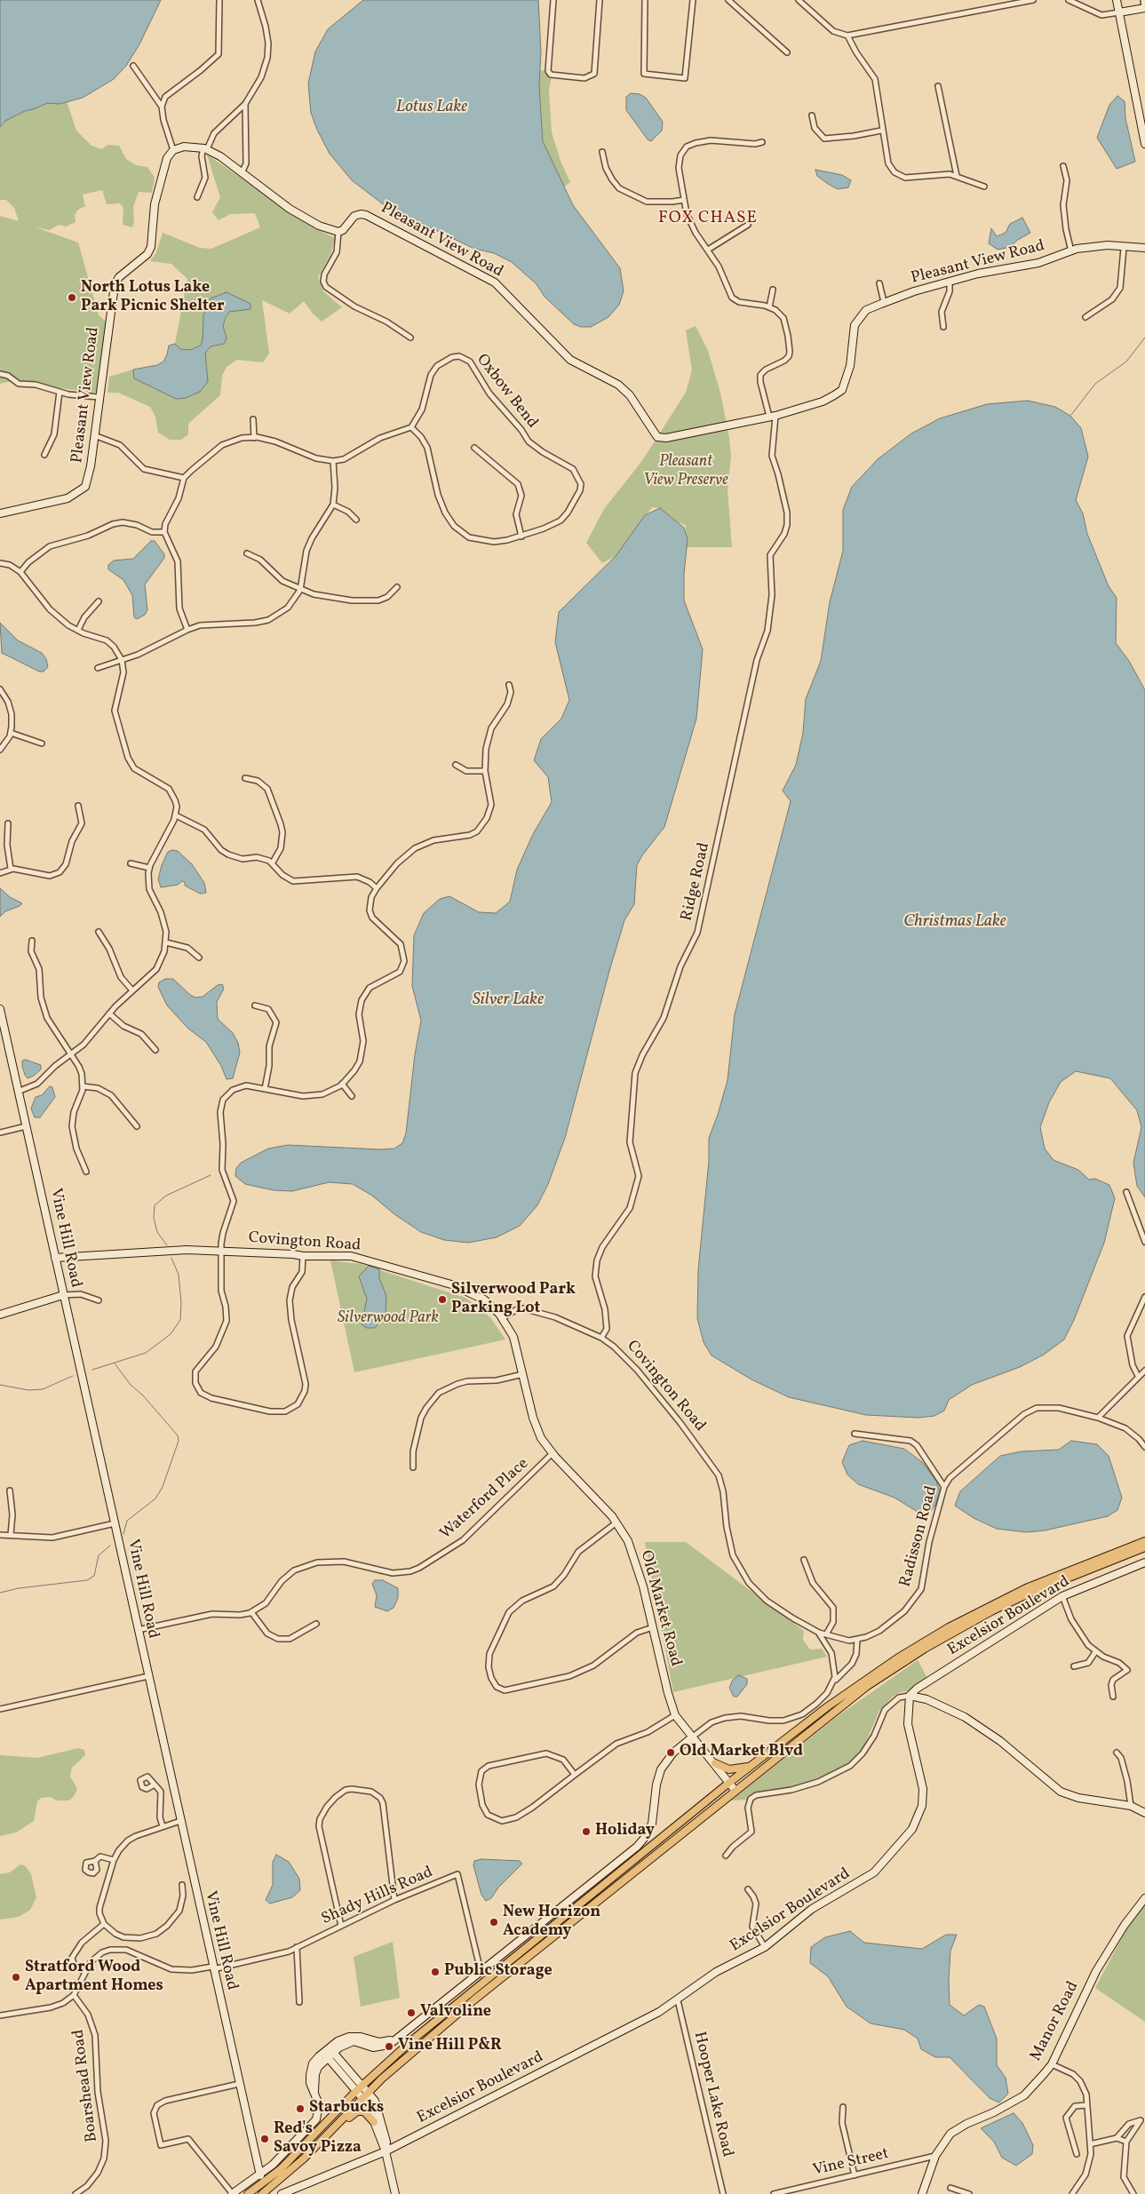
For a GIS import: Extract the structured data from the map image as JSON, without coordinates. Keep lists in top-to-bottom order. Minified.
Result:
{"streets":{"street":["Pleasant View Road","Oxbow Bend","Ridge Road","Vine Hill Road","Covington Road","Waterford Place","Radisson Road","Old Market Road","Excelsior Boulevard","Shady Hills Road","Manor Road","Boarshead Road","Hooper Lake Road","Vine Street"]},"crossings":[["Pleasant View Road","Ridge Road"],["Ridge Road","Covington Road"],["Vine Hill Road","Covington Road"],["Vine Hill Road","Waterford Place"],["Vine Hill Road","Shady Hills Road"],["Covington Road","Radisson Road"],["Covington Road","Old Market Road"],["Waterford Place","Old Market Road"],["Excelsior Boulevard","Hooper Lake Road"],["Shady Hills Road","Boarshead Road"],["Manor Road","Vine Street"]],"districts":["FOX CHASE"],"water":["Lotus Lake","Christmas Lake","Silver Lake"],"parks":["Pleasant View Preserve","Silverwood Park"],"places":["North Lotus Lake Park Picnic Shelter","Silverwood Park Parking Lot","Old Market Blvd","Holiday","New Horizon Academy","Public Storage","Stratford Wood Apartment Homes","Valvoline","Vine Hill P&R","Starbucks","Red's Savoy Pizza"]}
